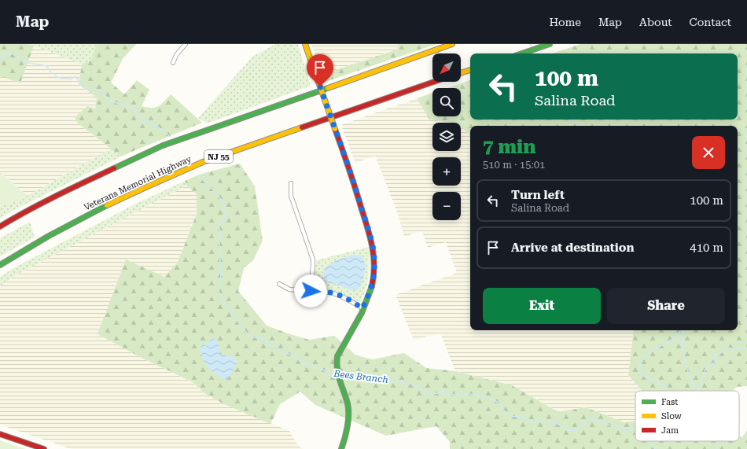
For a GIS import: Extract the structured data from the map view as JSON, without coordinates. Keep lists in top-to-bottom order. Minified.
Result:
{"streets":{"main road":["NJ 55","Veterans Memorial Highway"]},"water":["Bees Branch"],"legend":["Fast","Slow","Jam"],"north":"bottom left","page":{"header":"Map","nav":["Home","Map","About","Contact"],"map_buttons":["+","−"],"turn":["100 m","Salina Road"],"heading":["7 min","510 m · 15:01"],"list":[{"name":"Turn left","note":"Salina Road","value":"100 m"},{"name":"Arrive at destination","value":"410 m"}],"buttons":["Exit","Share"]}}
